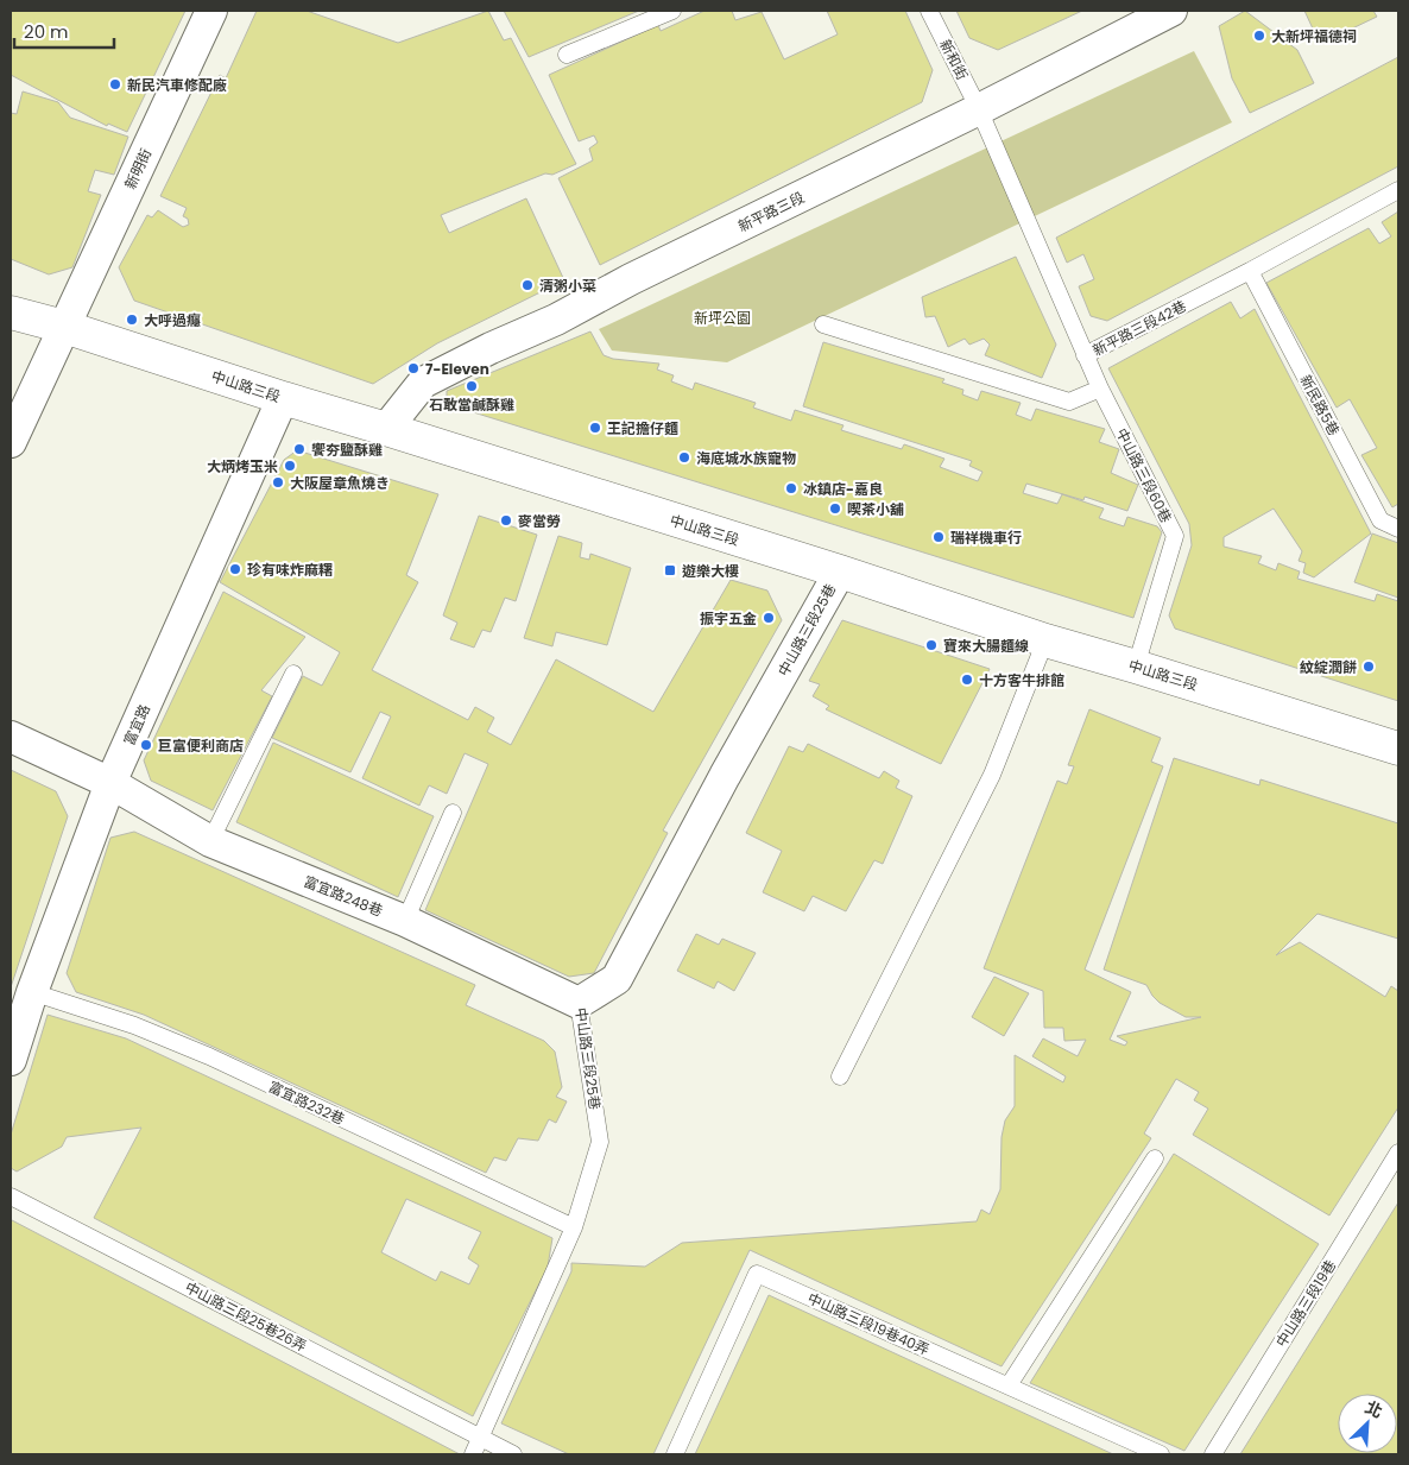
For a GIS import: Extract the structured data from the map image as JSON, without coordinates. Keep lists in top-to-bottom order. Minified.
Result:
{"streets":{"street":["新明街","新平路三段","中山路三段","中山路三段25巷","富宜路","富宜路248巷"],"lane":["新和街","新平路三段42巷","新民路5巷","中山路三段60巷","富宜路232巷","中山路三段19巷","中山路三段25巷26弄","中山路三段19巷40弄"]},"crossings":[["新和街","新平路三段"],["新和街","新平路三段42巷"],["新明街","中山路三段"],["新平路三段","新平路三段42巷"],["新平路三段","中山路三段"],["新平路三段42巷","新民路5巷"],["新平路三段42巷","中山路三段60巷"],["中山路三段","中山路三段60巷"],["中山路三段","中山路三段25巷"],["中山路三段","富宜路"],["中山路三段25巷","富宜路248巷"],["中山路三段25巷","富宜路232巷"],["中山路三段25巷","中山路三段25巷26弄"],["富宜路","富宜路248巷"],["富宜路","富宜路232巷"]],"parks":["新坪公園"],"places":{"other":["大新坪福德祠","新民汽車修配廠","清粥小菜","大呼過癮","7-Eleven","石敢當鹹酥雞","王記擔仔麵","饗夯鹽酥雞","海底城水族寵物","大炳烤玉米","大阪屋章魚燒き","冰鎮店-嘉良","喫茶小舖","麥當勞","瑞祥機車行","珍有味炸麻糬","振宇五金","寶來大腸麵線","紋綻潤餅","十方客牛排館","巨富便利商店"],"transit":["遊樂大樓"]},"scale_bar":"20 m","north":"top right"}
